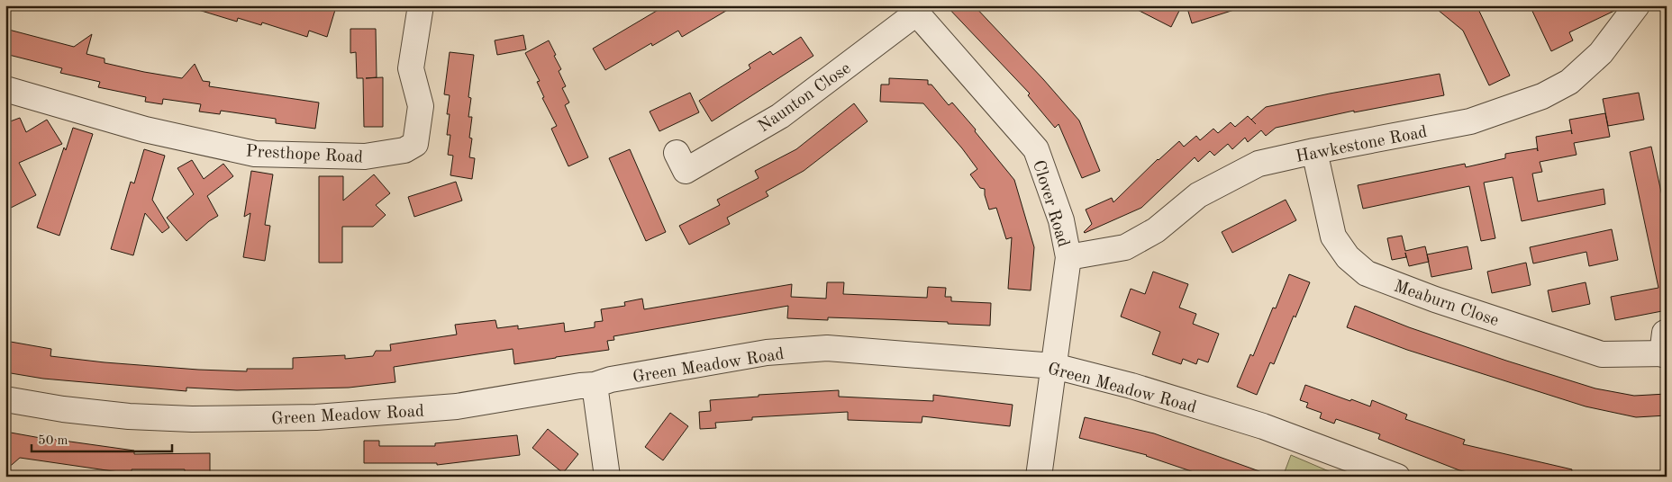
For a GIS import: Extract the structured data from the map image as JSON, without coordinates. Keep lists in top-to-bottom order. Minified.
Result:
{"streets":{"street":["Naunton Close","Hawkestone Road","Presthope Road","Clover Road","Meaburn Close","Green Meadow Road"]},"crossings":[["Naunton Close","Clover Road"],["Hawkestone Road","Clover Road"],["Hawkestone Road","Meaburn Close"],["Clover Road","Green Meadow Road"]],"scale_bar":"50 m"}
